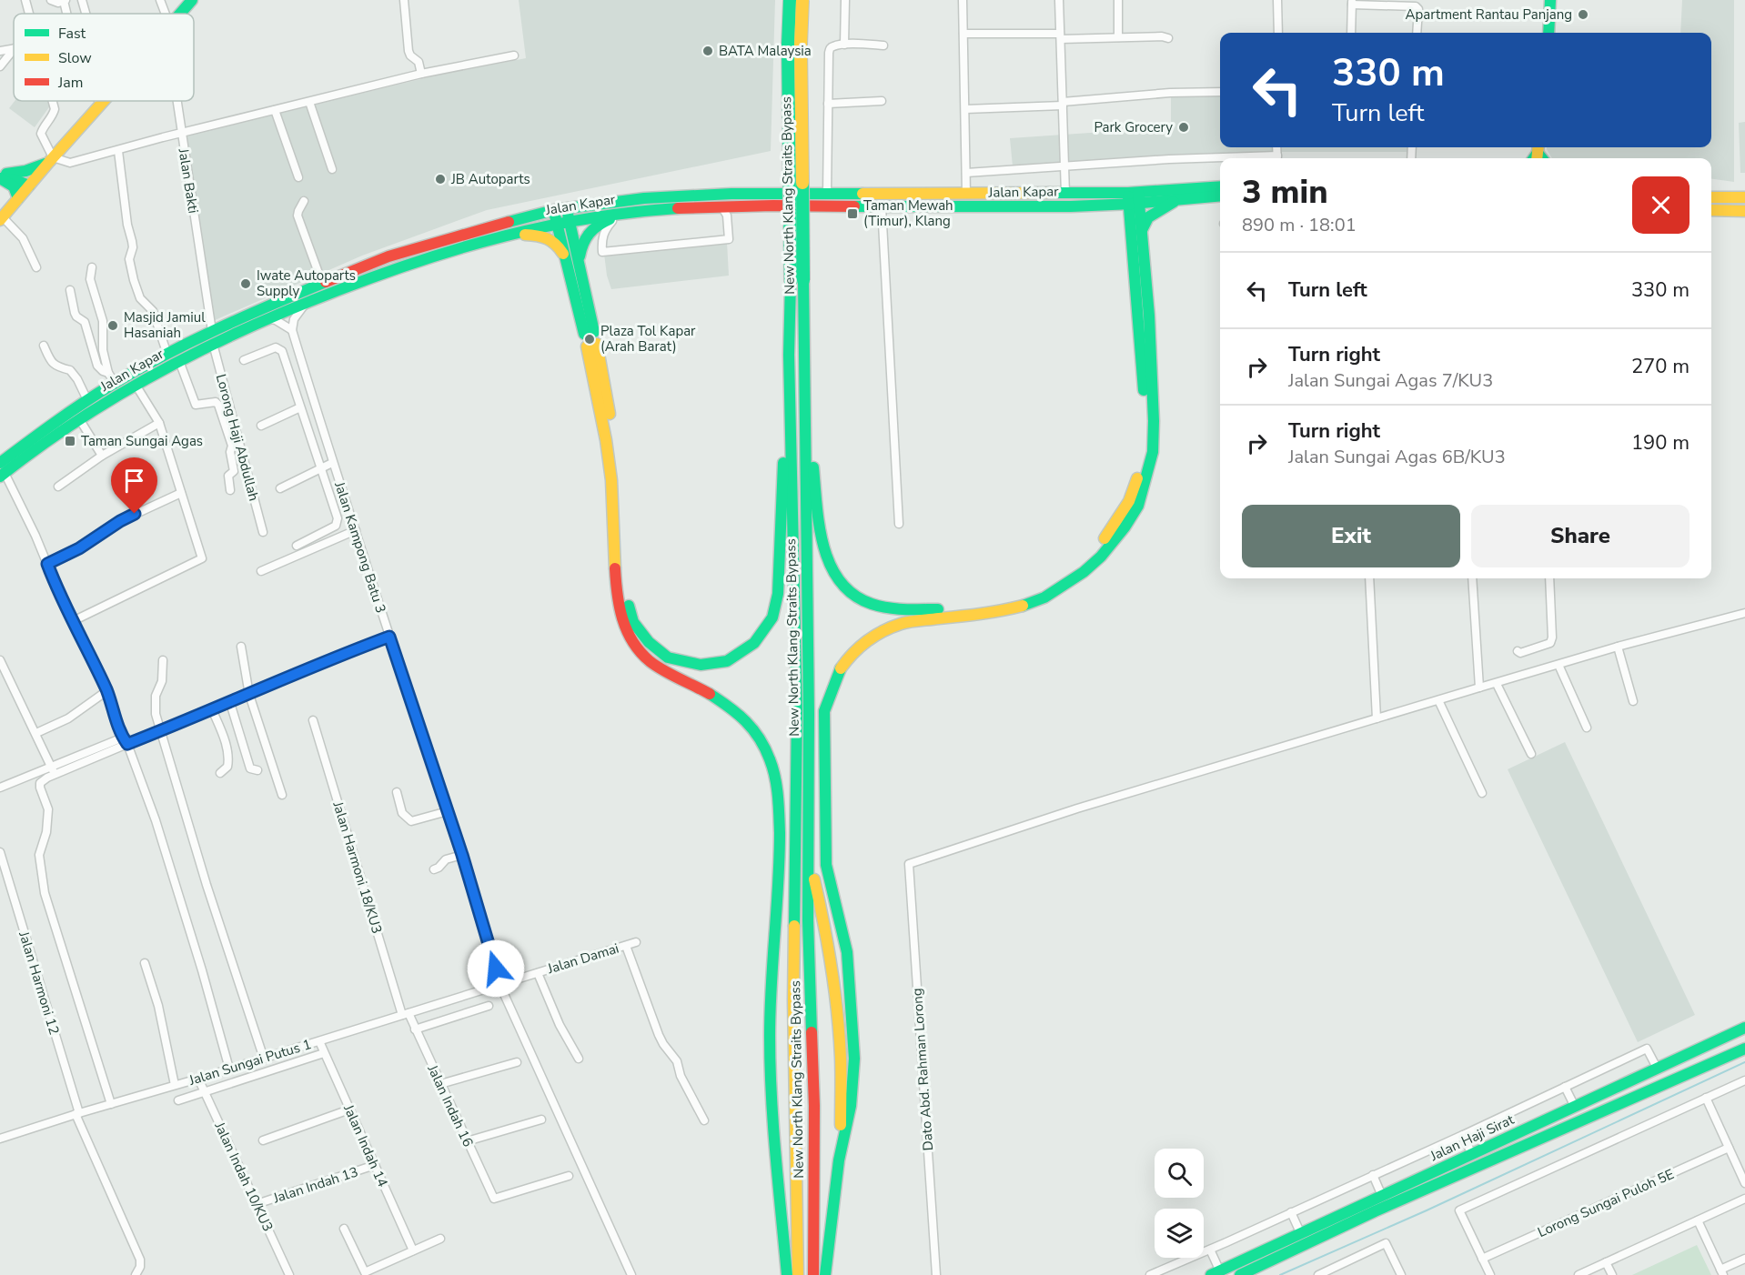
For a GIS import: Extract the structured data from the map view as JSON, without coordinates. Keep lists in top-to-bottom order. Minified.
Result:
{"streets":{"main road":["Jalan Kapar","New North Klang Straits Bypass","Jalan Haji Sirat"],"street":["Jalan Bakti","Lorong Haji Abdullah","Jalan Kampong Batu 3","Jalan Harmoni 18/KU3","Jalan Damai","Jalan Harmoni 12","Jalan Sungai Putus 1","Dato Abd. Rahman Lorong","Jalan Indah 16","Jalan Indah 14","Jalan Indah 10/KU3","Jalan Indah 13","Lorong Sungai Puloh 5E"]},"crossings":[["Jalan Bakti","Jalan Kapar"],["Jalan Bakti","Lorong Haji Abdullah"],["Jalan Kapar","Lorong Haji Abdullah"],["Jalan Kampong Batu 3","Jalan Damai"],["Jalan Kampong Batu 3","Jalan Sungai Putus 1"],["Jalan Harmoni 18/KU3","Jalan Sungai Putus 1"],["Jalan Harmoni 18/KU3","Jalan Indah 16"],["Jalan Damai","Jalan Sungai Putus 1"],["Jalan Harmoni 12","Jalan Sungai Putus 1"],["Jalan Sungai Putus 1","Jalan Indah 16"],["Jalan Sungai Putus 1","Jalan Indah 14"],["Jalan Sungai Putus 1","Jalan Indah 10/KU3"],["Jalan Indah 14","Jalan Indah 13"],["Jalan Indah 10/KU3","Jalan Indah 13"]],"places":{"other":["Apartment Rantau Panjang","BATA Malaysia","Park Grocery","JB Autoparts","Iwate Autoparts Supply","Masjid Jamiul Hasaniah","Plaza Tol Kapar (Arah Barat)"],"transit":["Taman Mewah (Timur), Klang","Taman Sungai Agas"]},"legend":["Fast","Slow","Jam"],"page":{"turn":["330 m","Turn left"],"heading":["3 min","890 m · 18:01"],"list":[{"name":"Turn left","value":"330 m"},{"name":"Turn right","note":"Jalan Sungai Agas 7/KU3","value":"270 m"},{"name":"Turn right","note":"Jalan Sungai Agas 6B/KU3","value":"190 m"}],"buttons":["Exit","Share"]}}
